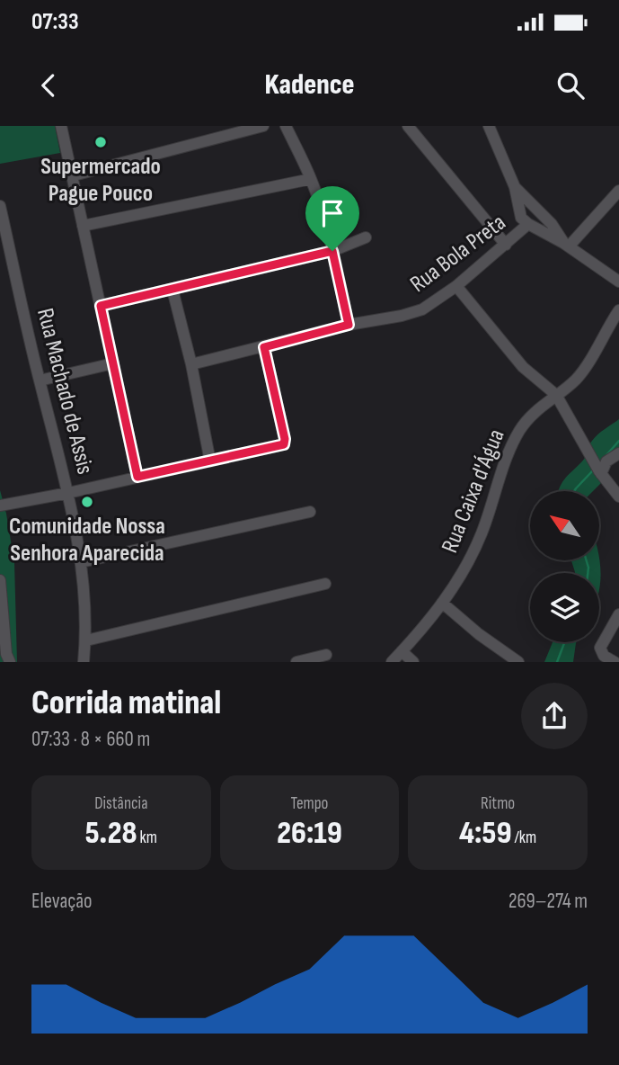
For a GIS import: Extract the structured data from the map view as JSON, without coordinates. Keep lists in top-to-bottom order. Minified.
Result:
{"streets":{"street":["Rua Bola Preta","Rua Machado de Assis","Rua Caixa d'Água"]},"places":["Supermercado Pague Pouco","Comunidade Nossa Senhora Aparecida"],"north":"top left","page":{"status":"07:33","header":"Kadence","heading":["Corrida matinal","07:33 · 8 × 660 m"],"stats":[["Distância","5.28 km"],["Tempo","26:19"],["Ritmo","4:59 /km"]],"chart":["Elevação","269–274 m"]}}
